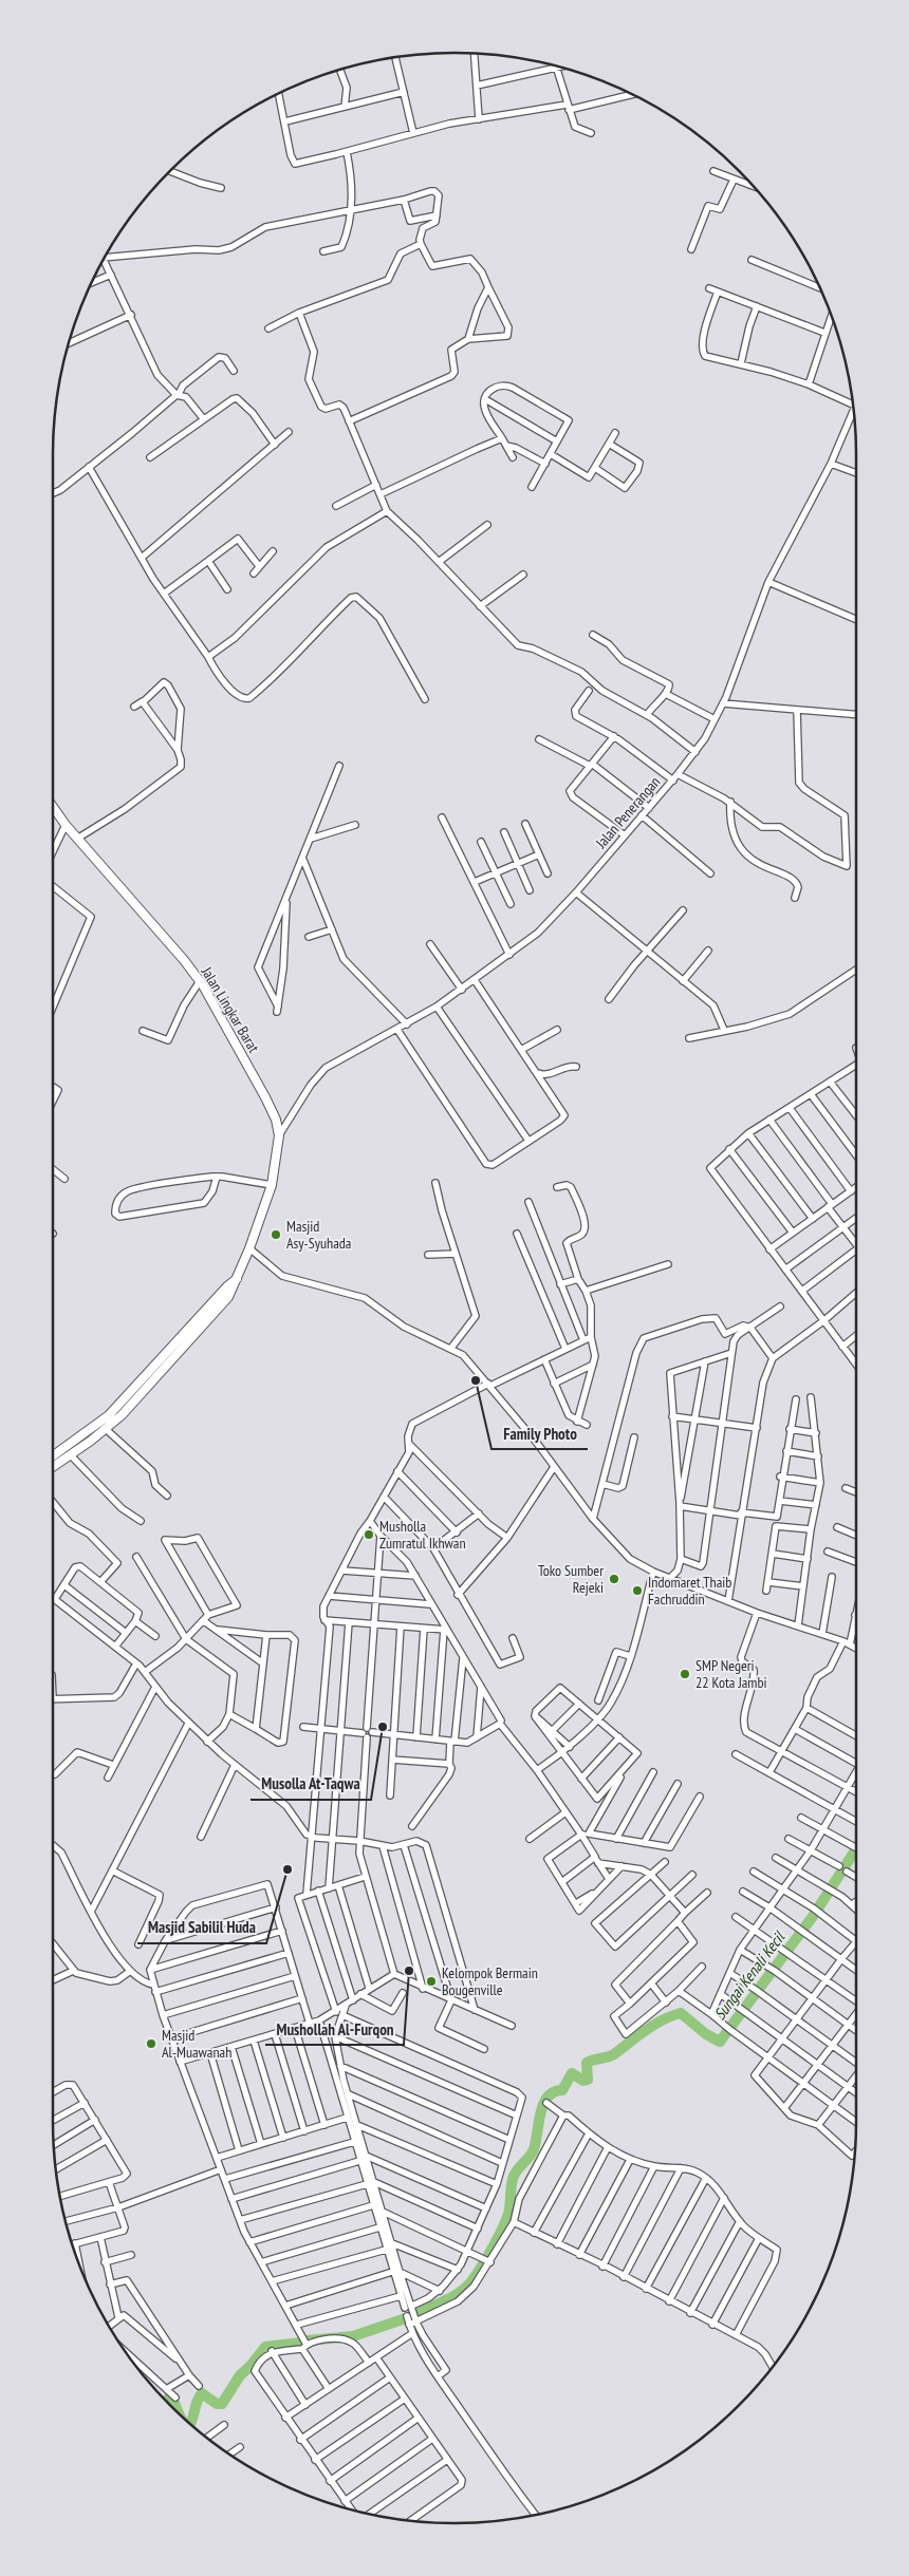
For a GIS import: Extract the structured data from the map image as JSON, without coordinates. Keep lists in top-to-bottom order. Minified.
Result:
{"streets":{"highway":["Jalan Lingkar Barat"],"street":["Jalan Penerangan"]},"crossings":[["Jalan Penerangan","Jalan Lingkar Barat"]],"water":["Sungai Kenali Kecil"],"places":["Masjid Asy-Syuhada","Family Photo","Musholla Zumratul Ikhwan","Toko Sumber Rejeki","Indomaret Thaib Fachruddin","SMP Negeri 22 Kota Jambi","Musolla At-Taqwa","Masjid Sabilil Huda","Mushollah Al-Furqon","Kelompok Bermain Bougenville","Masjid Al-Muawanah"]}
